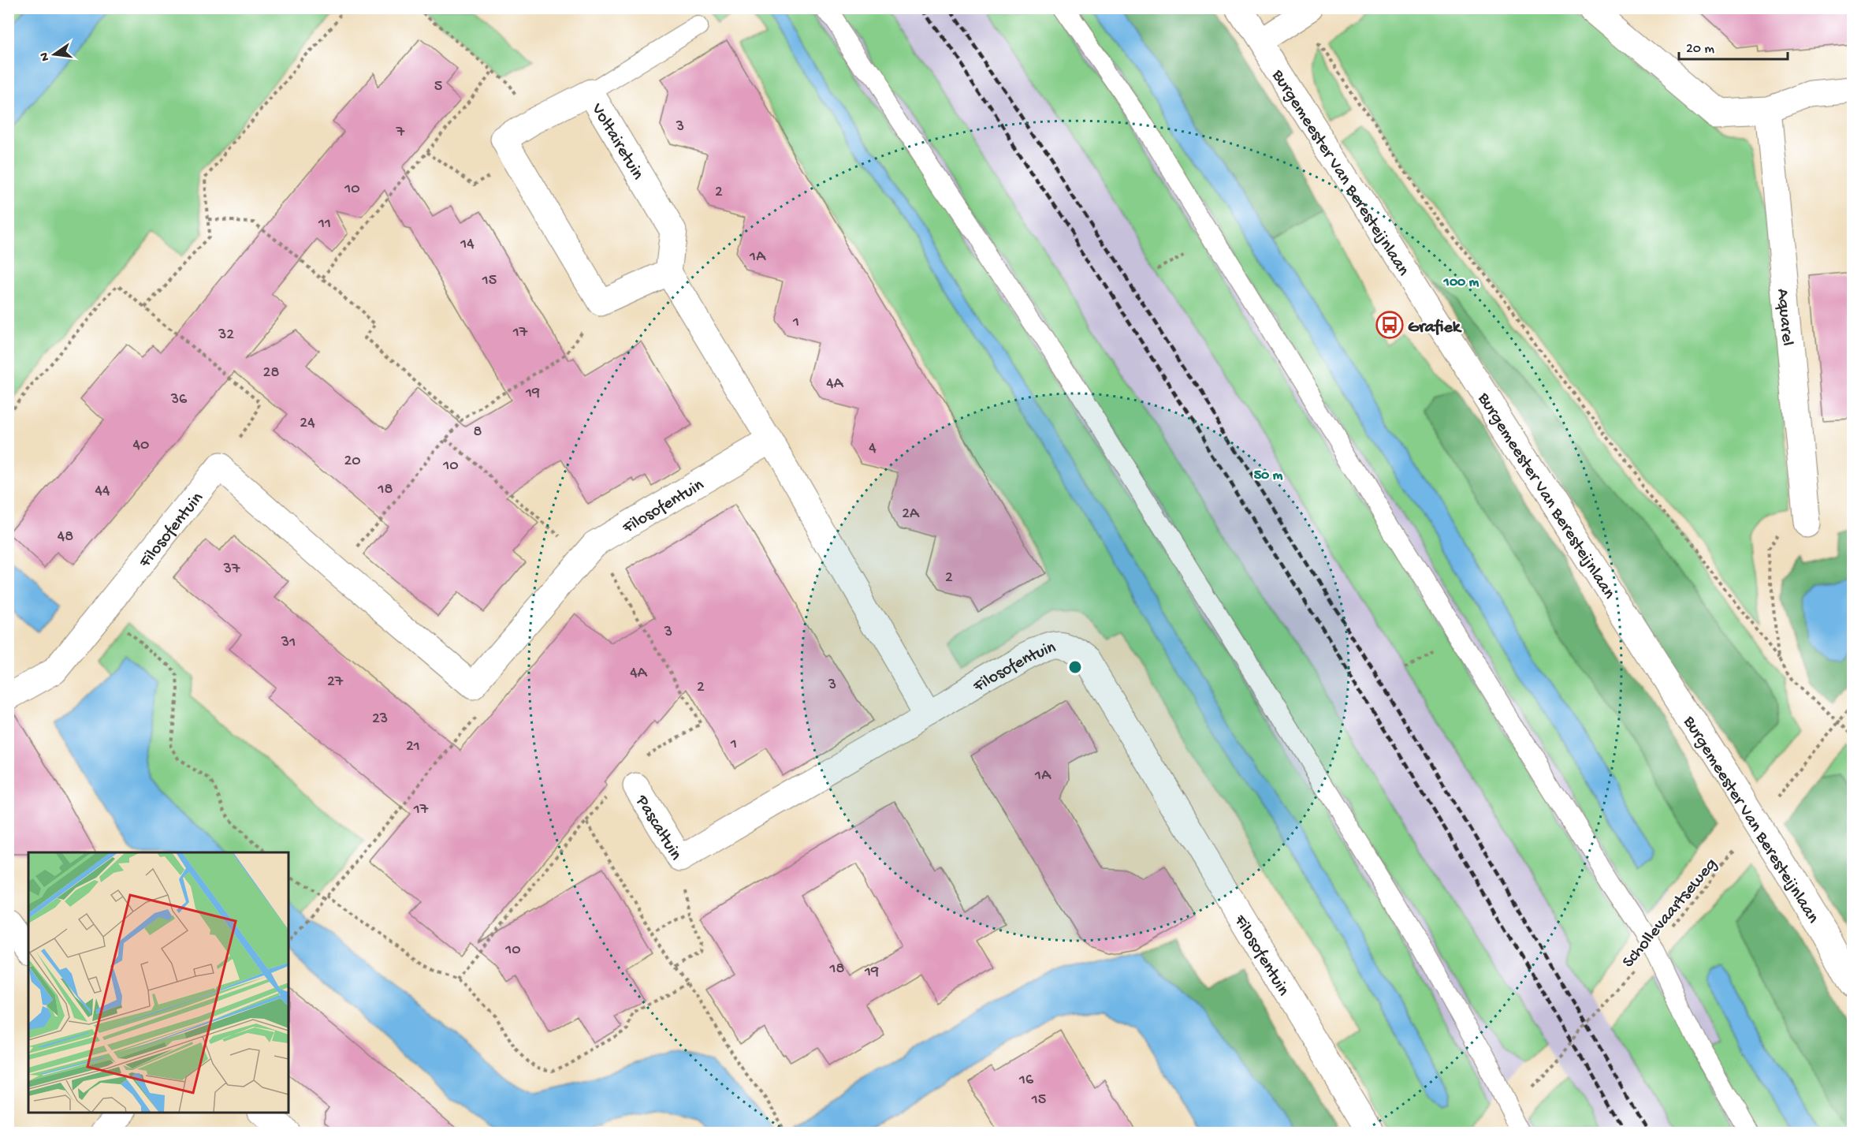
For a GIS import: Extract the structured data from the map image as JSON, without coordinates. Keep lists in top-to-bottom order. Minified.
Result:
{"streets":{"street":["Voltairetuin","Burgemeester Van Beresteijnlaan","Aquarel","Filosofentuin","Pascaltuin"],"path":["Schollevaartseweg"]},"crossings":[["Filosofentuin","Pascaltuin"]],"places":{"bus stop":["Grafiek"]},"house_numbers":["5","3","7","10","2","11","14","1A","15","1","17","32","28","4A","19","36","24","8","40","4","20","10","18","44","2A","48","37","2","3","31","4A","27","3","2","23","1","21","1A","17","10","18","19","16","15"],"scale_bar":"20 m","north":"left","rings":["100 m","50 m"]}
